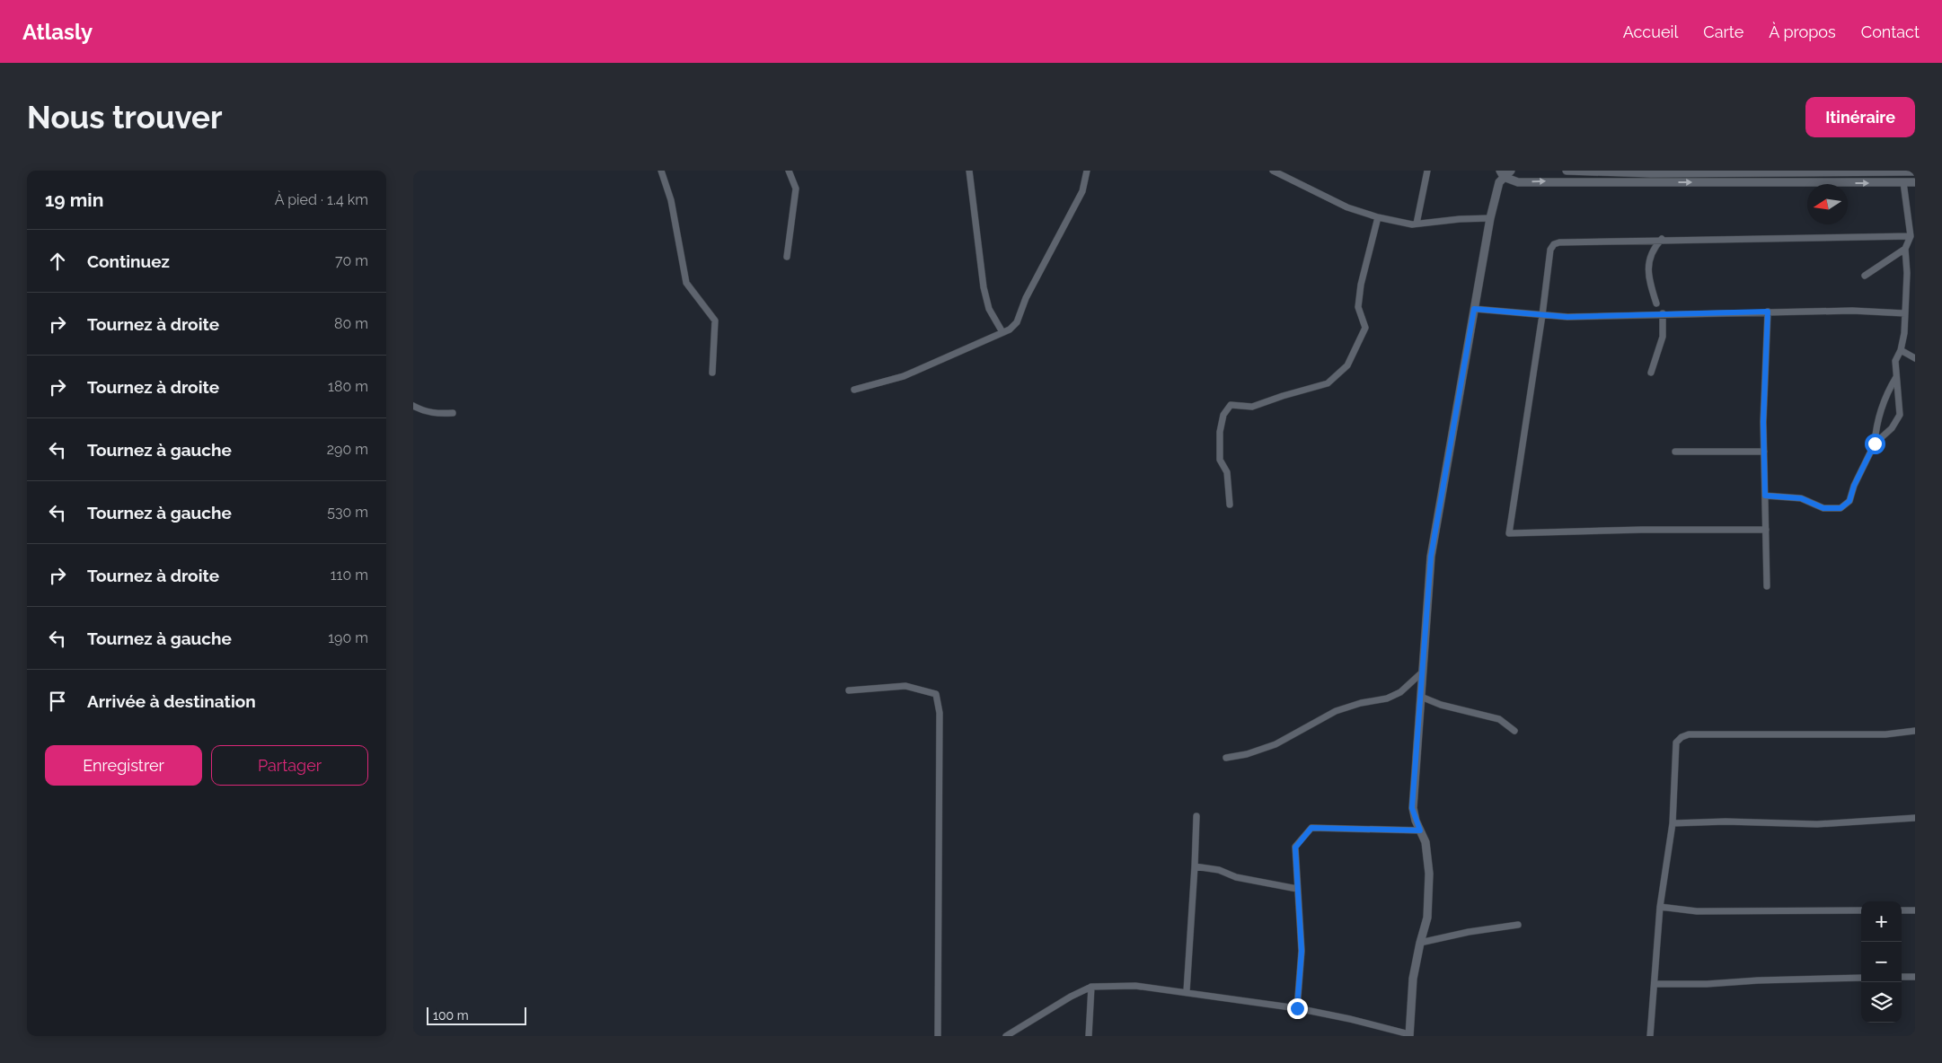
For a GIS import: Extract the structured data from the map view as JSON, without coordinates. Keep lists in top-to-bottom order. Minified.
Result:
{"scale_bar":"100 m","north":"left","page":{"header":"Atlasly","nav":["Accueil","Carte","À propos","Contact"],"buttons":["Itinéraire",["Enregistrer","Partager"]],"title":"Nous trouver","heading":["19 min","À pied · 1.4 km"],"list":[["Continuez","70 m"],["Tournez à droite","80 m"],["Tournez à droite","180 m"],["Tournez à gauche","290 m"],["Tournez à gauche","530 m"],["Tournez à droite","110 m"],["Tournez à gauche","190 m"],"Arrivée à destination"],"map_buttons":["+","−"],"scale":"100 m"}}
